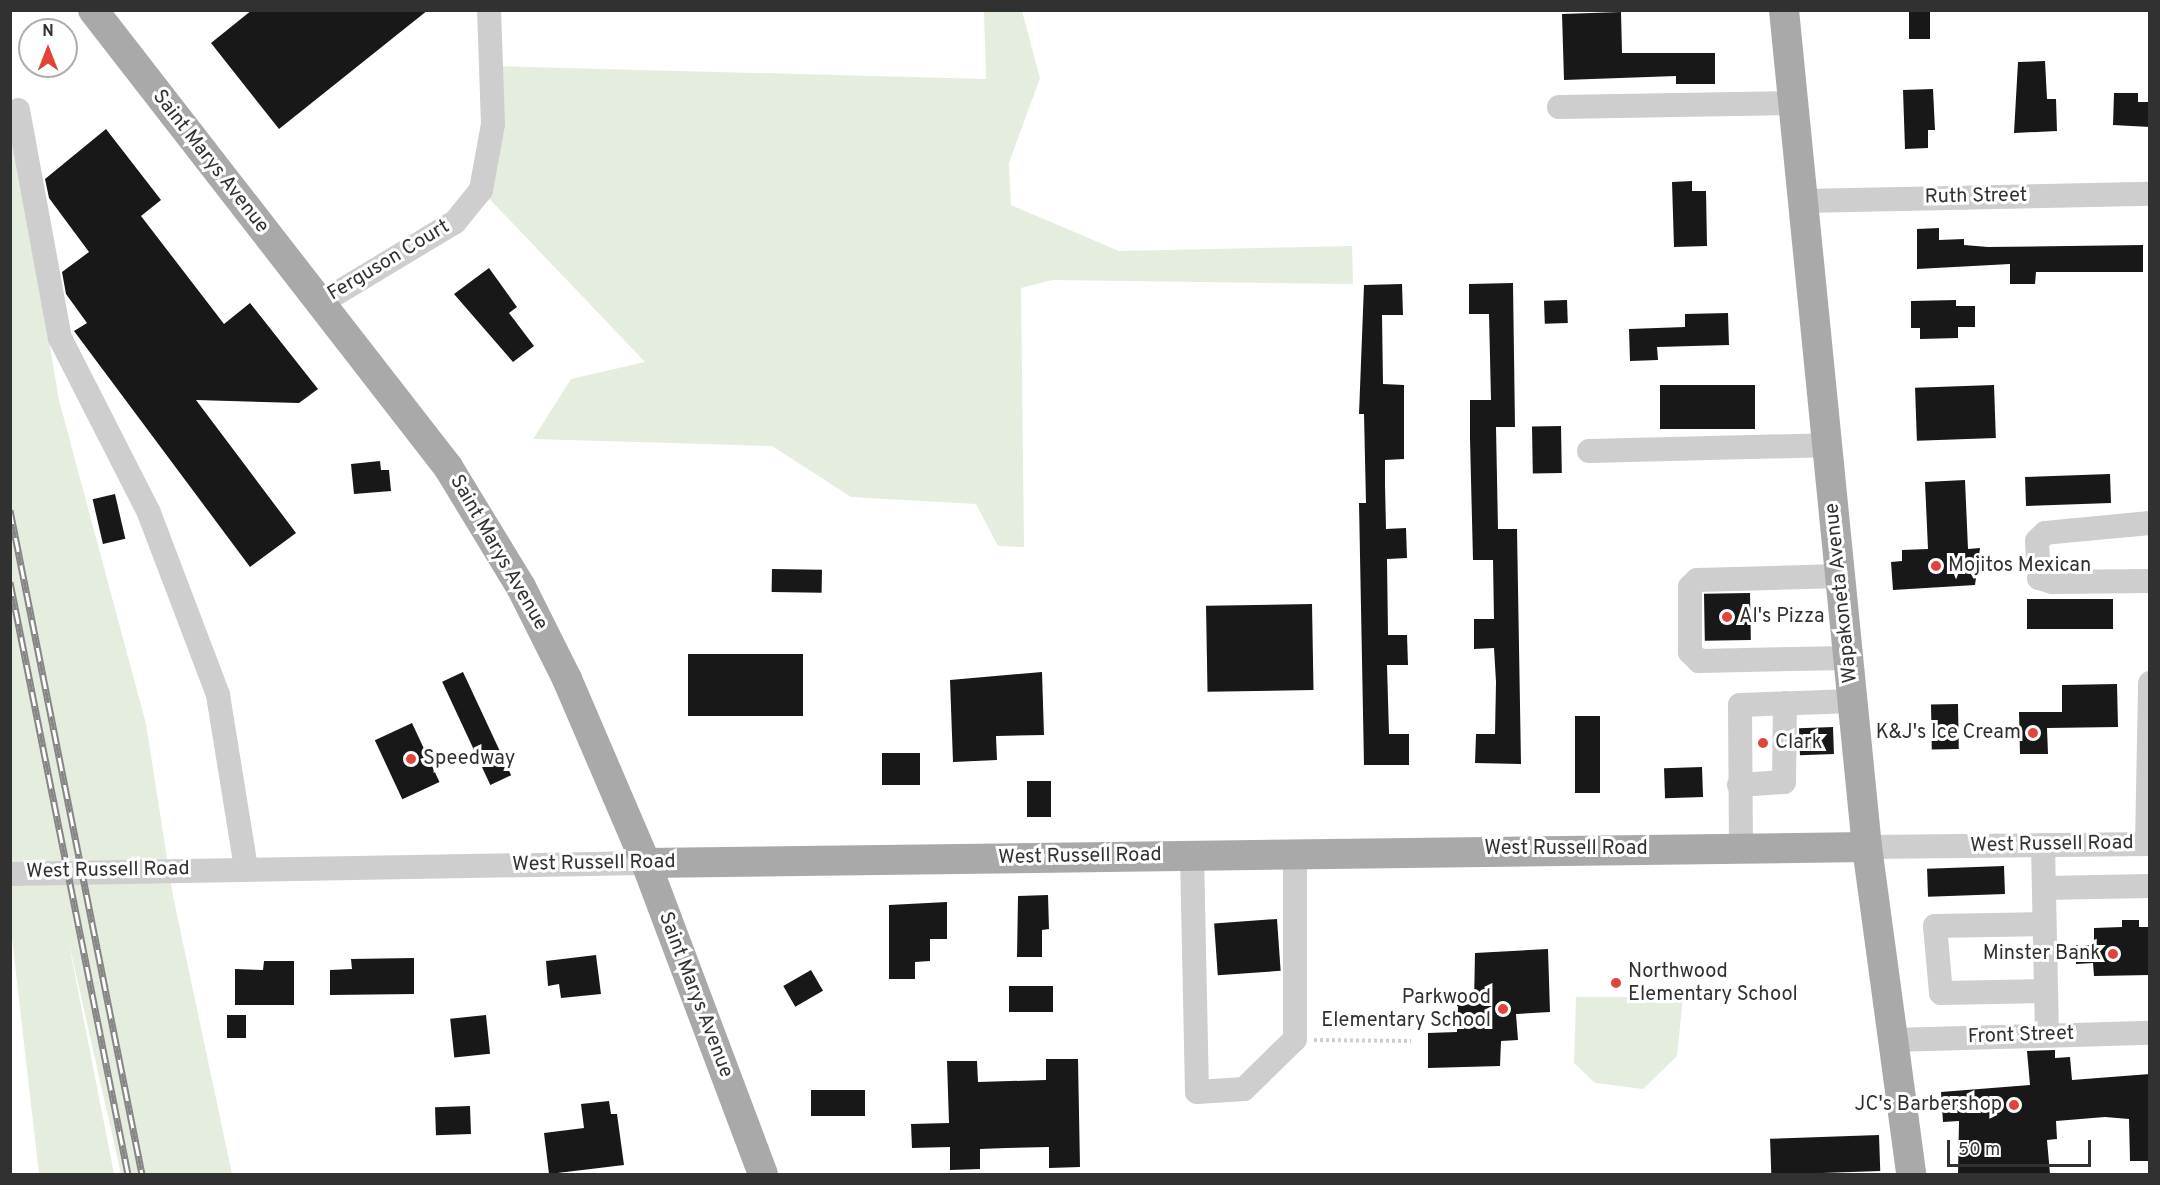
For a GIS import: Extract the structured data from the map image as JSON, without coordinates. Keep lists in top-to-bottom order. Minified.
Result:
{"streets":{"main road":["Saint Marys Avenue","Wapakoneta Avenue","West Russell Road"],"street":["Ruth Street","Ferguson Court","Front Street"]},"crossings":[["Saint Marys Avenue","Ferguson Court"],["Saint Marys Avenue","West Russell Road"],["Ruth Street","Wapakoneta Avenue"],["Wapakoneta Avenue","West Russell Road"],["Wapakoneta Avenue","Front Street"]],"places":["Mojitos Mexican","Al's Pizza","K&J's Ice Cream","Clark","Speedway","Minster Bank","Northwood Elementary School","Parkwood Elementary School","JC's Barbershop"],"scale_bar":"50 m","north":"top"}
